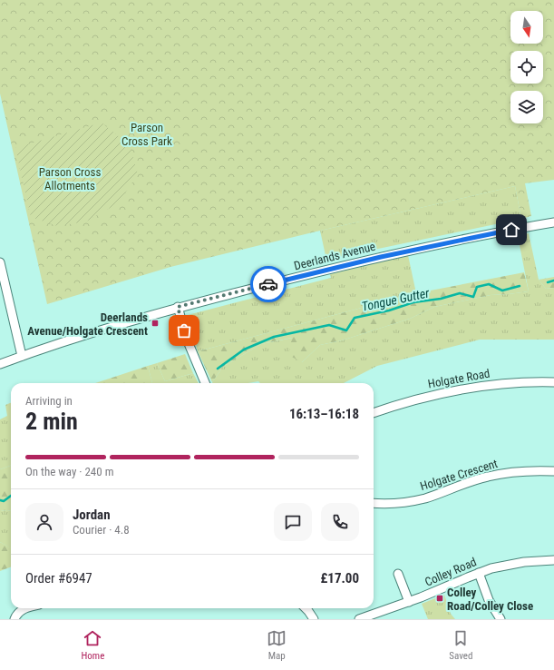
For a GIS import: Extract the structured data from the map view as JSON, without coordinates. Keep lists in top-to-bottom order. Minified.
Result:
{"streets":{"street":["Deerlands Avenue","Holgate Road","Holgate Crescent","Colley Road"]},"water":["Tongue Gutter"],"parks":["Parson Cross Park","Parson Cross Allotments"],"places":{"transit":["Deerlands Avenue/Holgate Crescent","Colley Road/Colley Close"]},"north":"bottom","page":{"heading":["2 min","Arriving in","16:13–16:18"],"panel":["Jordan","Courier · 4.8","Order #6947","£17.00"],"bar":"On the way · 240 m","tabs":["Home","Map","Saved"]}}
